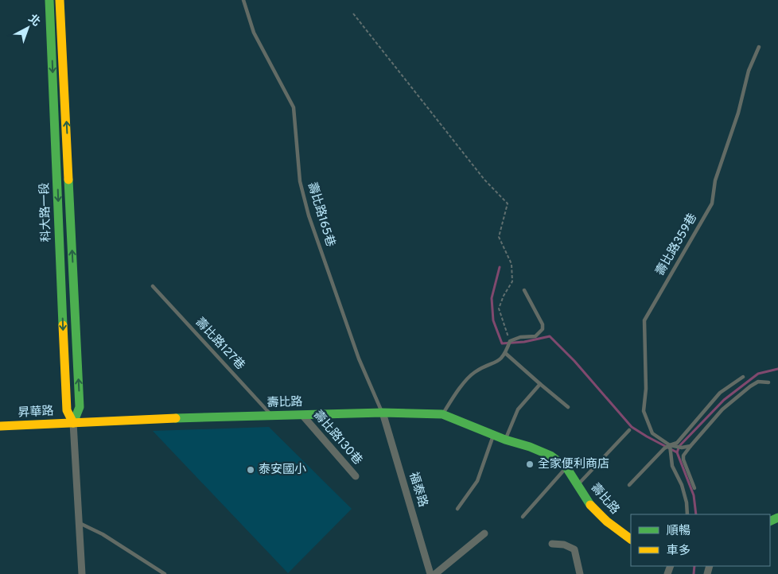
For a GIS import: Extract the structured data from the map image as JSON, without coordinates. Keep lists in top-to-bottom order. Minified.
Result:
{"streets":{"street":["科大路一段","壽比路","昇華路","壽比路130巷","福泰路"],"lane":["壽比路165巷","壽比路359巷","壽比路127巷"]},"crossings":[["科大路一段","壽比路"],["科大路一段","昇華路"],["壽比路165巷","壽比路"],["壽比路165巷","福泰路"],["壽比路127巷","壽比路"],["壽比路","昇華路"],["壽比路","壽比路130巷"],["壽比路","福泰路"]],"places":["全家便利商店","泰安國小"],"legend":["順暢","車多"],"north":"top right"}
